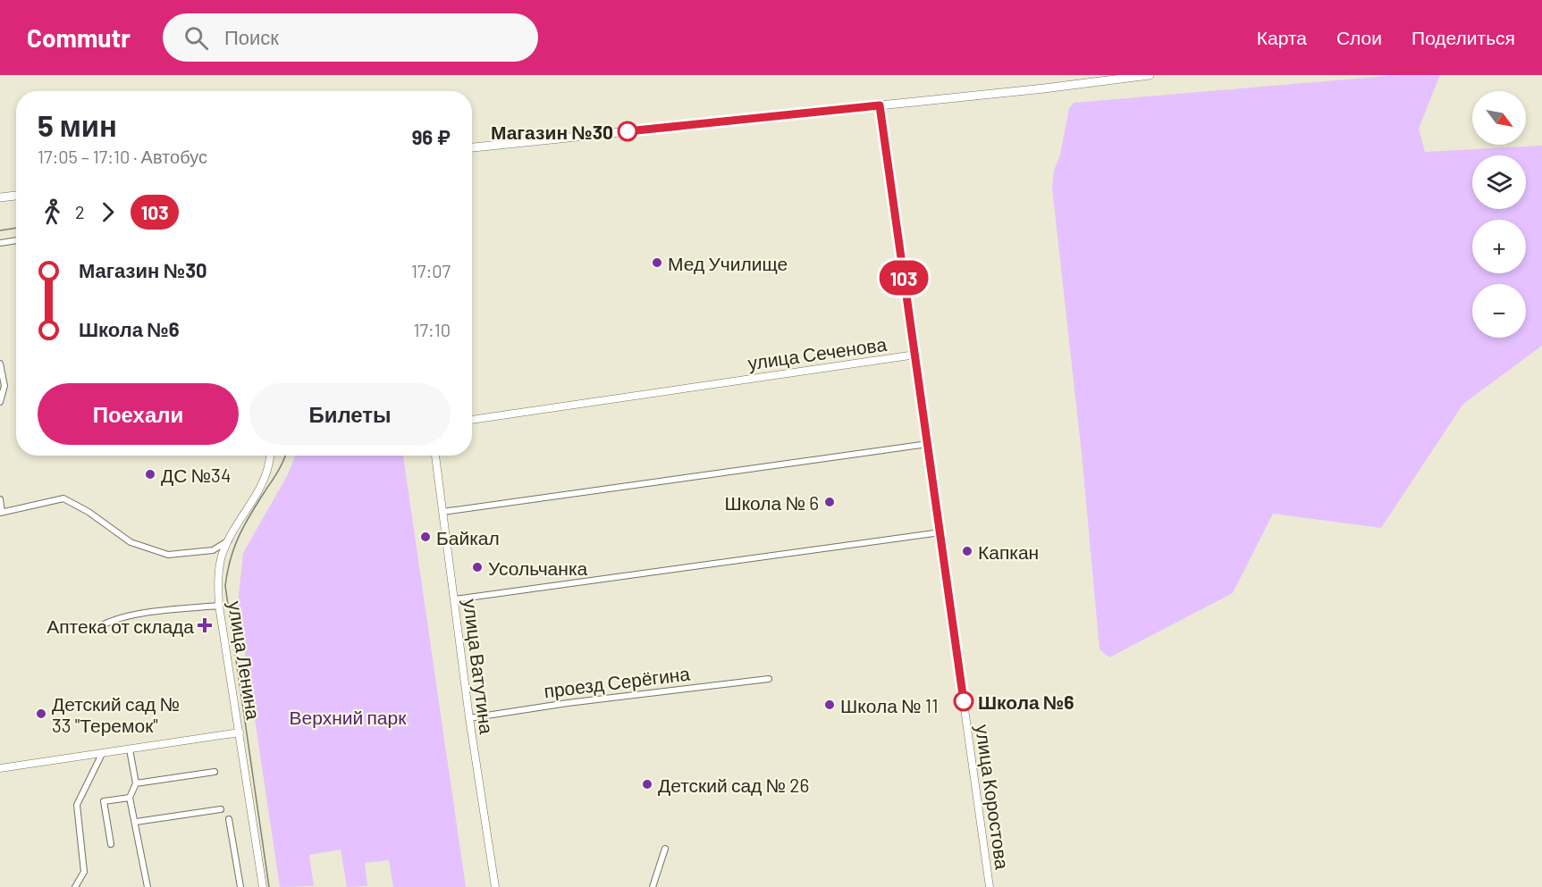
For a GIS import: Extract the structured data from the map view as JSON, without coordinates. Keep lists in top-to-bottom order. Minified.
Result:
{"streets":{"street":["улица Сеченова","улица Ленина","улица Ватутина","проезд Серёгина","улица Коростова"]},"crossings":[["улица Сеченова","улица Коростова"],["улица Ватутина","проезд Серёгина"]],"parks":["Верхний парк"],"places":{"other":["Магазин №30","Мед Училище","ДС №34","Школа № 6","Байкал","Капкан","Усольчанка","Школа №6","Школа № 11","Детский сад № 33 \"Теремок\"","Детский сад № 26"],"health":["Аптека от склада"]},"lines":["bus line 103"],"north":"bottom right","page":{"header":"Commutr","search":"Поиск","nav":["Карта","Слои","Поделиться"],"on_map":"103","map_buttons":["+","−"],"heading":["5 мин","17:05 – 17:10 · Автобус","96 ₽"],"legs":["2","103"],"list":[{"name":"Магазин №30","value":"17:07"},{"name":"Школа №6","value":"17:10"}],"buttons":["Поехали","Билеты"]}}
